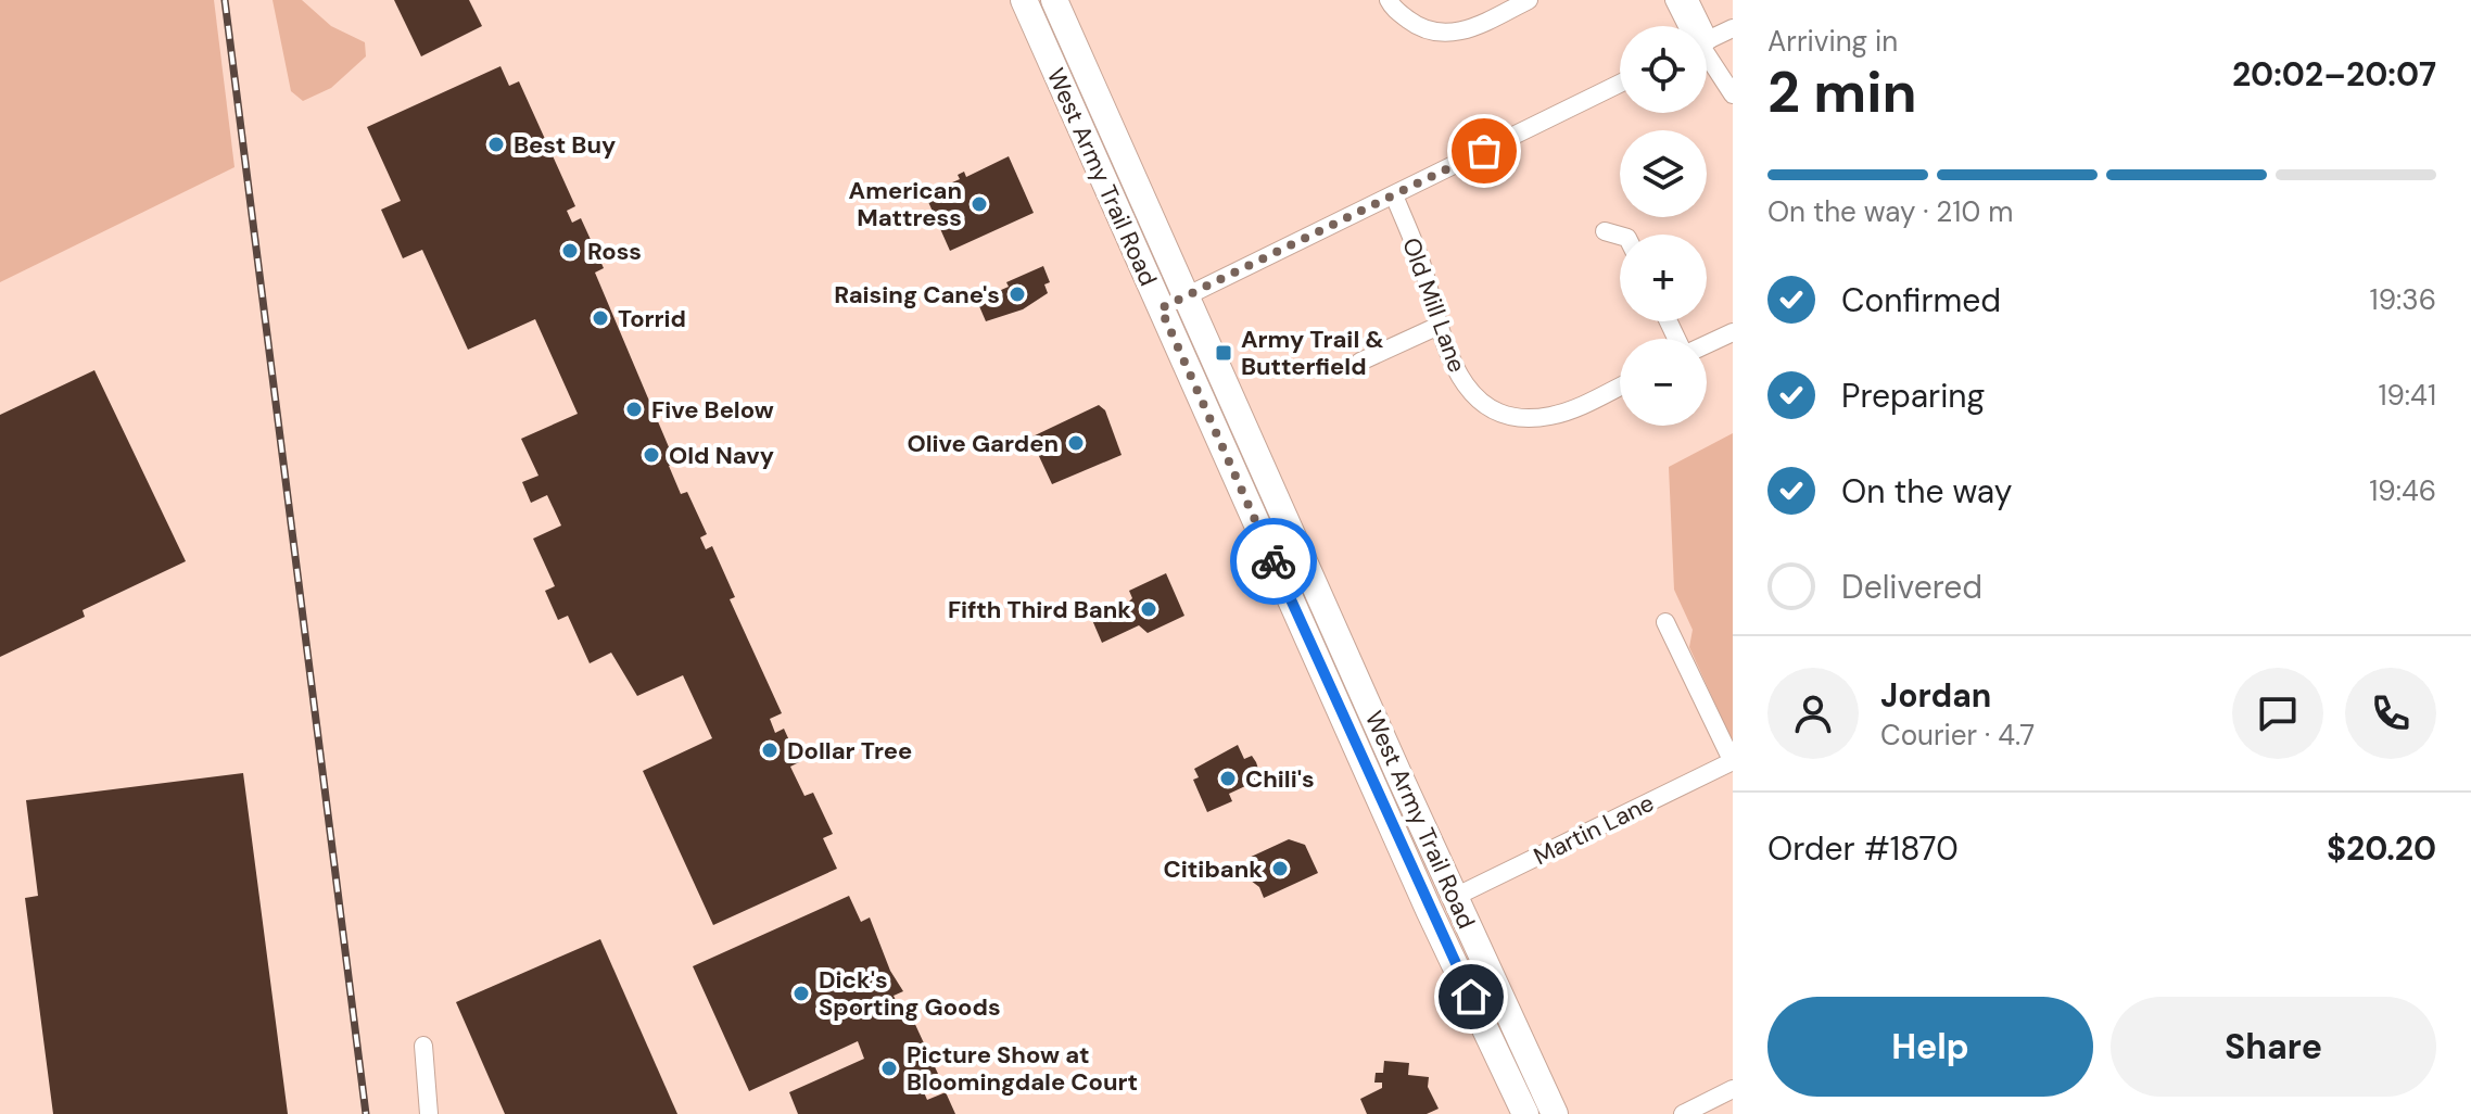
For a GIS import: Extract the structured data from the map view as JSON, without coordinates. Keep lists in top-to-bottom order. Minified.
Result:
{"streets":{"main road":["West Army Trail Road"],"street":["Old Mill Lane","Martin Lane"]},"crossings":[["West Army Trail Road","Martin Lane"]],"places":{"other":["Best Buy","American Mattress","Ross","Raising Cane's","Torrid","Five Below","Olive Garden","Old Navy","Fifth Third Bank","Dollar Tree","Chili's","Citibank","Dick's Sporting Goods","Picture Show at Bloomingdale Court"],"transit":["Army Trail & Butterfield"]},"page":{"heading":["2 min","Arriving in","20:02–20:07"],"panel":["Jordan","Courier · 4.7","Order #1870","$20.20"],"map_buttons":["+","−"],"bar":"On the way · 210 m","list":[["Confirmed","19:36"],["Preparing","19:41"],["On the way","19:46"],"Delivered"],"buttons":["Help","Share"]}}
